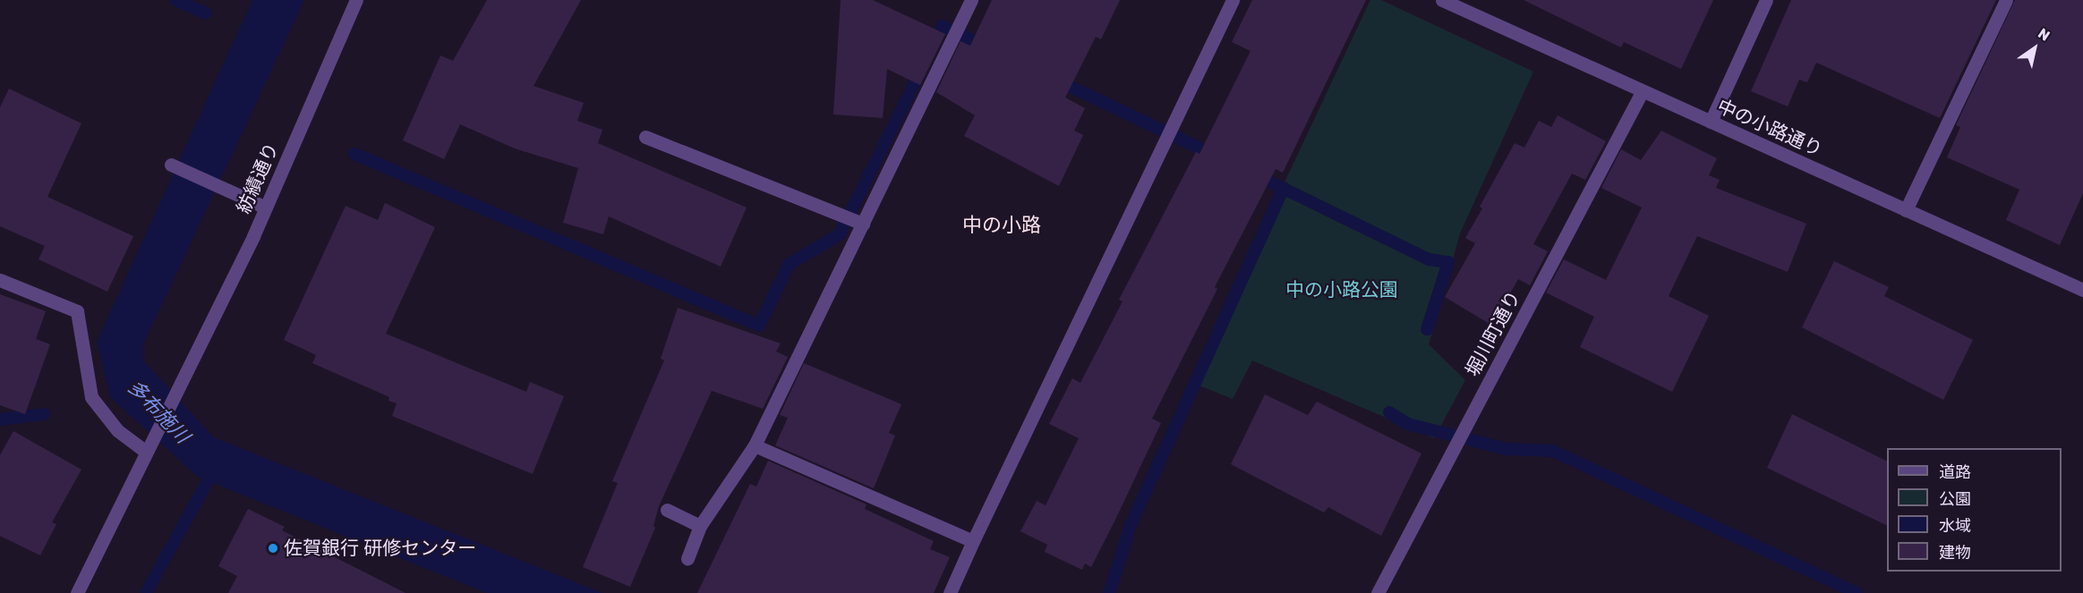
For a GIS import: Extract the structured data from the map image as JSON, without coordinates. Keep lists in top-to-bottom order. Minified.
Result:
{"streets":{"street":["中の小路通り","紡績通り","堀川町通り"]},"crossings":[["中の小路通り","堀川町通り"]],"districts":["中の小路"],"water":["多布施川"],"parks":["中の小路公園"],"places":["佐賀銀行 研修センター"],"legend":["道路","公園","水域","建物"],"north":"top right"}
